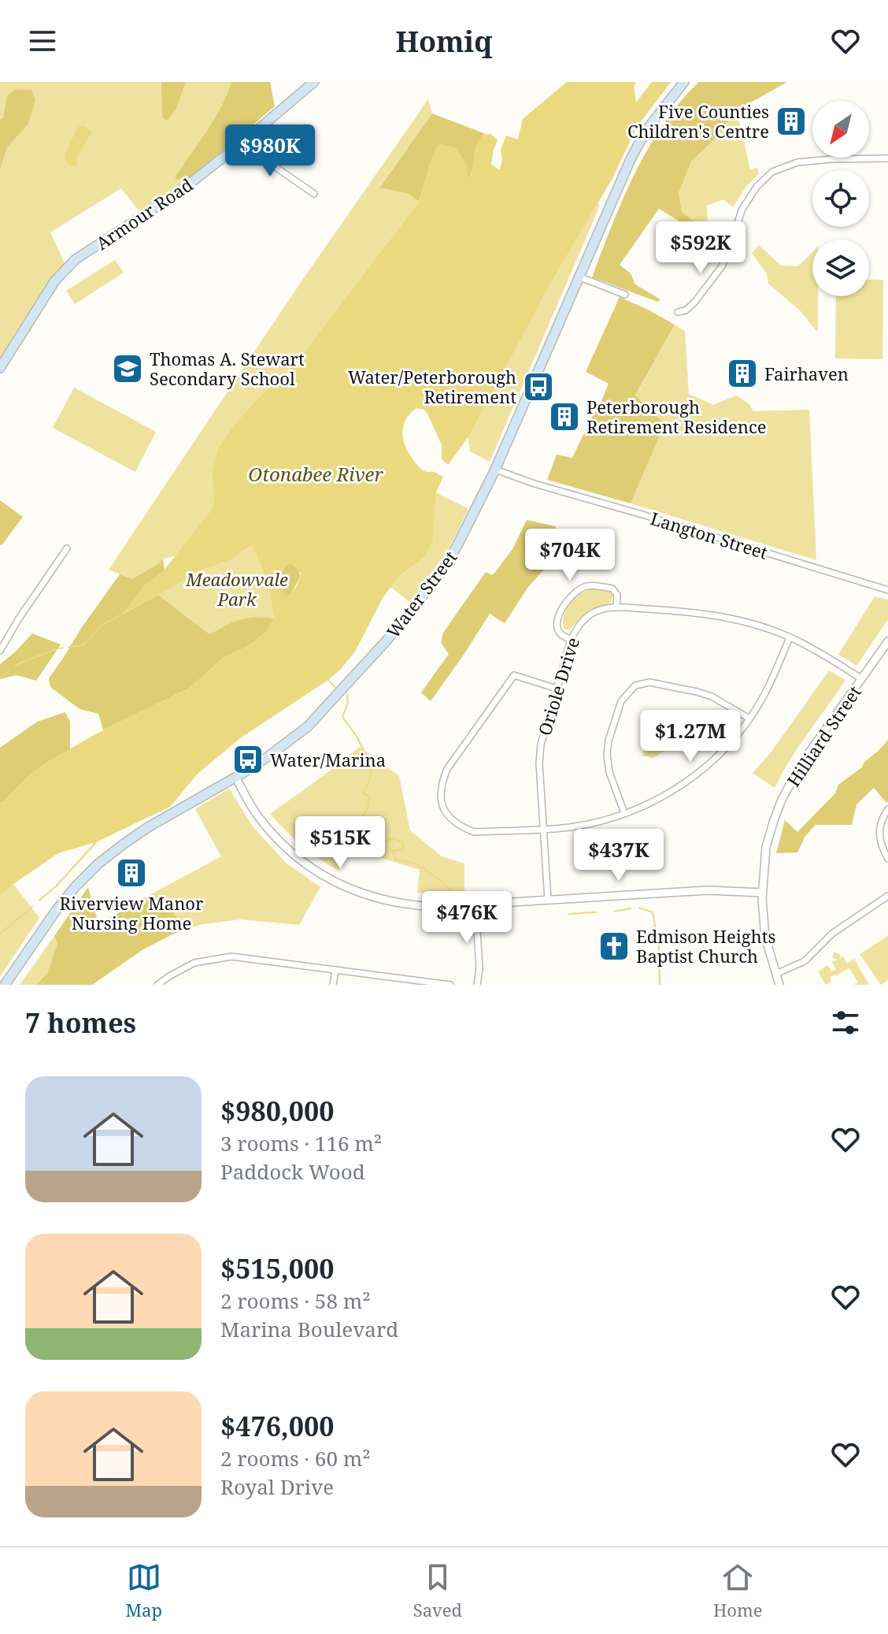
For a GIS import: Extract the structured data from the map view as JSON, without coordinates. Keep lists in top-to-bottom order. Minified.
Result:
{"streets":{"main road":["Armour Road","Water Street"],"street":["Langton Street","Oriole Drive","Hilliard Street"]},"crossings":[["Langton Street","Water Street"],["Oriole Drive","Hilliard Street"]],"water":["Otonabee River"],"parks":["Meadowvale Park"],"places":{"building":["Five Counties Children's Centre","Fairhaven","Peterborough Retirement Residence","Riverview Manor Nursing Home"],"school or university":["Thomas A. Stewart Secondary School"],"bus stop":["Water/Peterborough Retirement","Water/Marina"],"church":["Edmison Heights Baptist Church"]},"north":"bottom left","page":{"header":"Homiq","price":["$980K","$592K","$704K","$1.27M","$515K","$437K","$476K"],"heading":"7 homes","list":[{"name":"$980,000","note":"3 rooms · 116 m² · Paddock Wood"},{"name":"$515,000","note":"2 rooms · 58 m² · Marina Boulevard"},{"name":"$476,000","note":"2 rooms · 60 m² · Royal Drive"}],"tabs":["Map","Saved","Home"]}}
